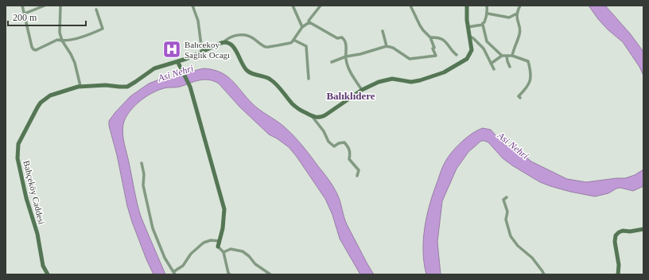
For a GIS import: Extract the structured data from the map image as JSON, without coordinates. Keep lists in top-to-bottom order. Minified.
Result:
{"streets":{"main road":["Bahçeköy Caddesi"]},"districts":["Balıklıdere"],"water":["Asi Nehri"],"places":{"hospital":["Bahcekoy Saglık Ocagı"]},"scale_bar":"200 m"}
